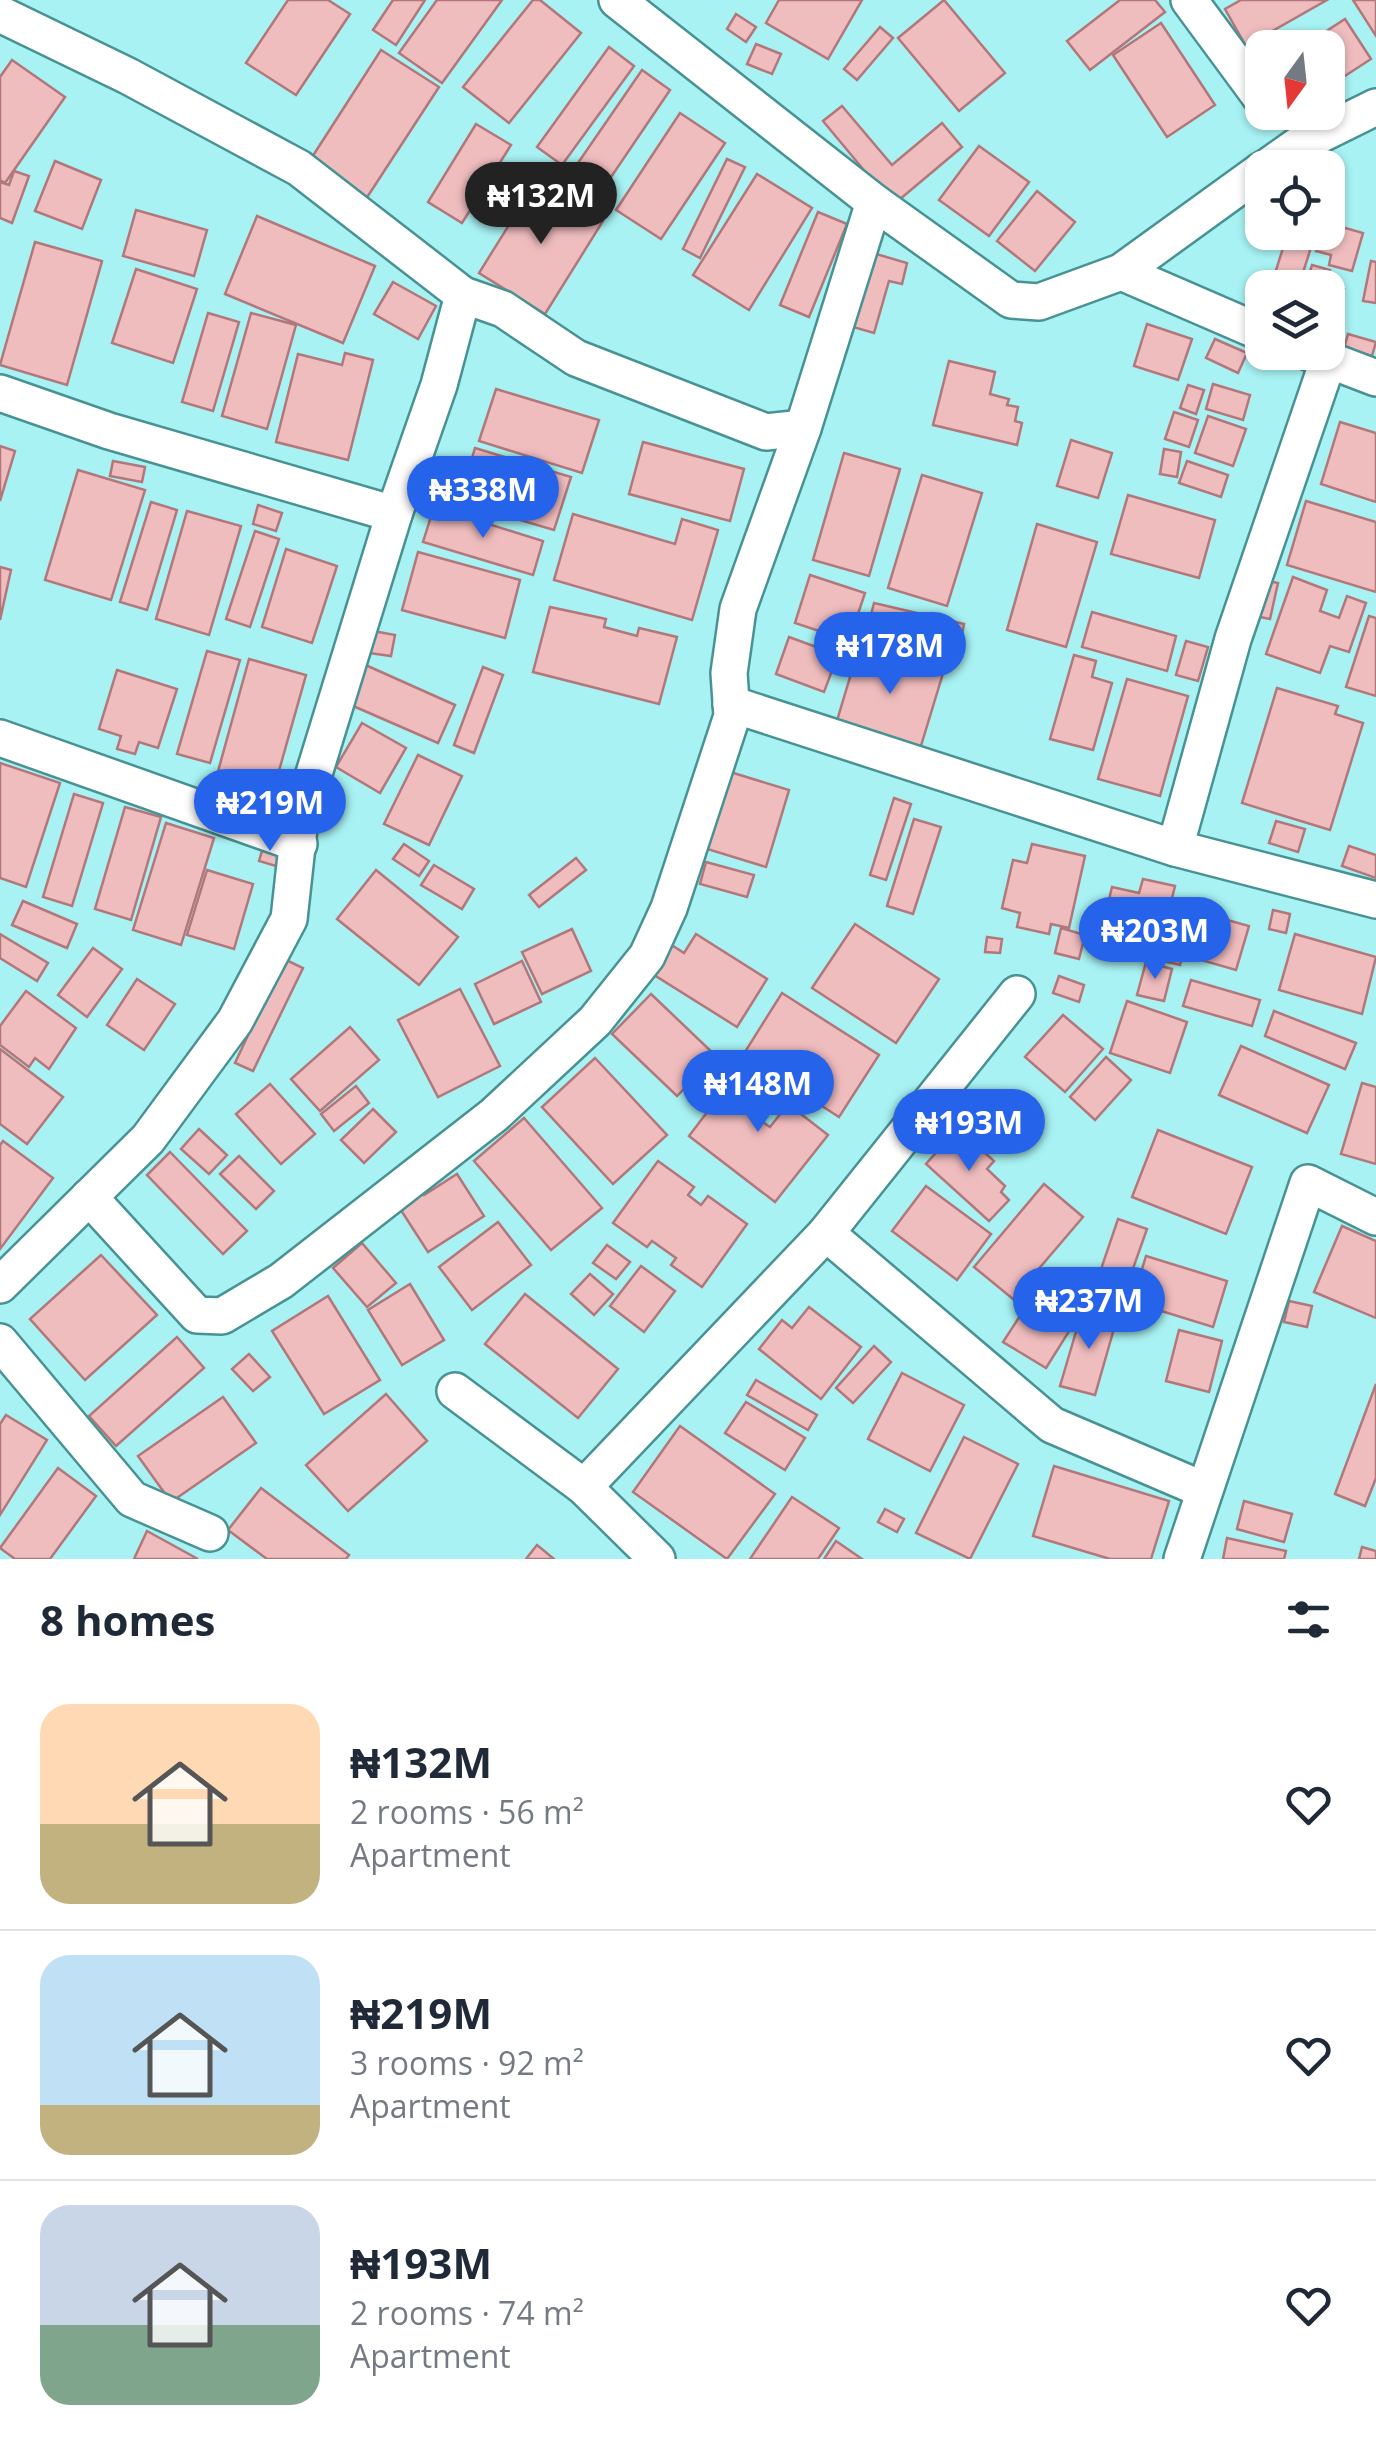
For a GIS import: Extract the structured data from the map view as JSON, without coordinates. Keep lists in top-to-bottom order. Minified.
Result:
{"north":"bottom","page":{"price":["₦132M","₦338M","₦178M","₦219M","₦203M","₦148M","₦193M","₦237M"],"heading":"8 homes","list":[{"name":"₦132M","note":"2 rooms · 56 m² · Apartment"},{"name":"₦219M","note":"3 rooms · 92 m² · Apartment"},{"name":"₦193M","note":"2 rooms · 74 m² · Apartment"}]}}
